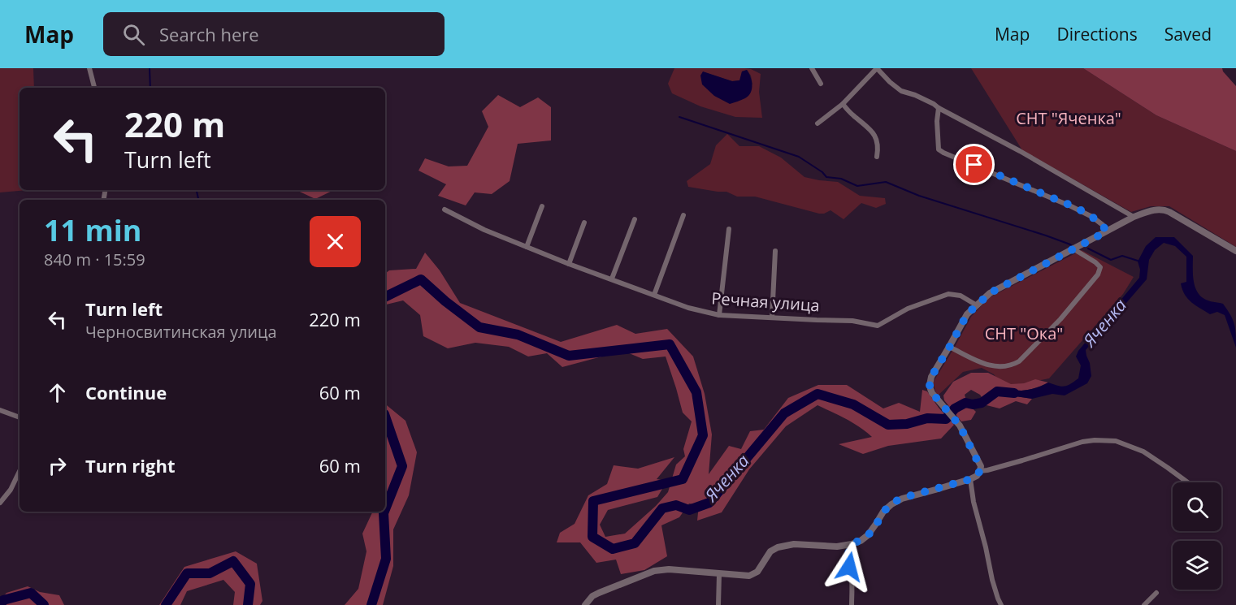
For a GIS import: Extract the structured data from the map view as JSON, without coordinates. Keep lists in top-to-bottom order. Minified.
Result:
{"streets":{"street":["Речная улица"]},"water":["Яченка"],"parks":["СНТ \"Яченка\"","СНТ \"Ока\""],"page":{"header":"Map","search":"Search here","nav":["Map","Directions","Saved"],"turn":["220 m","Turn left"],"heading":["11 min","840 m · 15:59"],"list":[{"name":"Turn left","note":"Черносвитинская улица","value":"220 m"},{"name":"Continue","value":"60 m"},{"name":"Turn right","value":"60 m"}]}}
